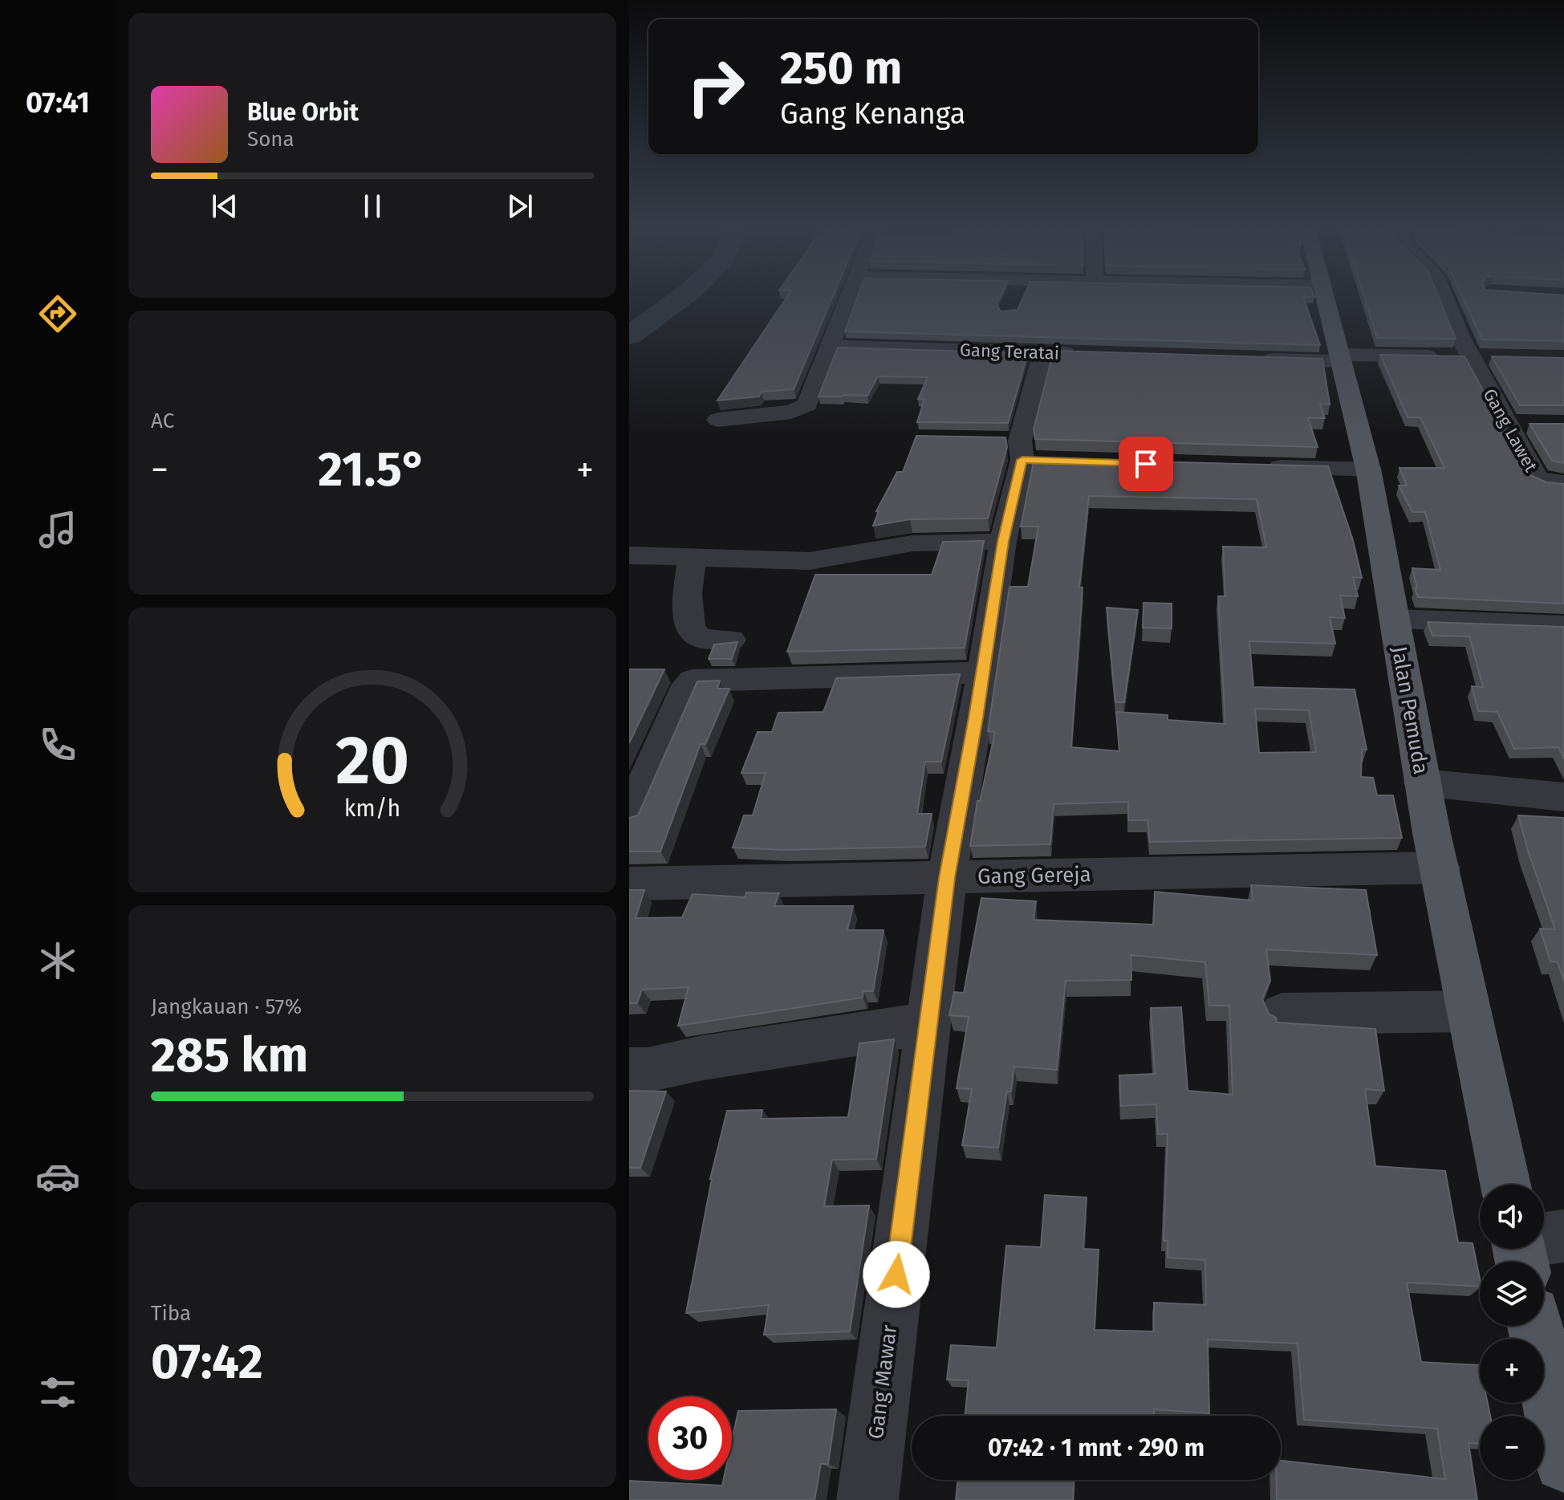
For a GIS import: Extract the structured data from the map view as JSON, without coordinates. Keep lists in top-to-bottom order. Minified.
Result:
{"streets":{"main road":["Jalan Pemuda"],"street":["Gang Teratai","Gang Lawet","Gang Gereja","Gang Mawar"]},"crossings":[["Gang Teratai","Gang Mawar"],["Jalan Pemuda","Gang Gereja"],["Gang Gereja","Gang Mawar"]],"page":{"tabs":"07:41","turn":["250 m","Gang Kenanga"],"song":["Blue Orbit","Sona"],"tile":["AC",["Jangkauan · 57%","285 km"],["Tiba","07:42"]],"heat":["−","21.5°","+"],"map_buttons":["+","−"],"limit":"30","trip":"07:42 · 1 mnt · 290 m","gauge":["20","km/h"]}}
